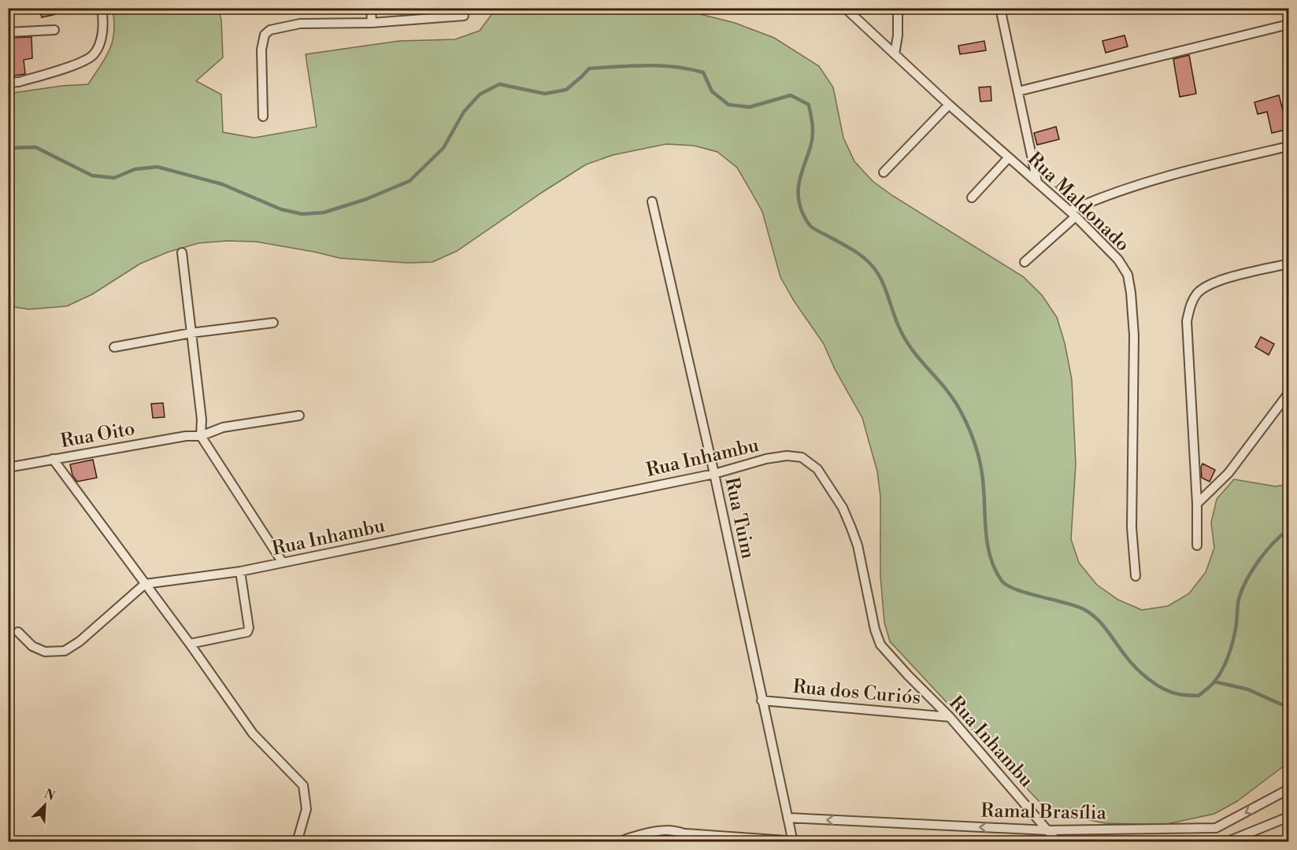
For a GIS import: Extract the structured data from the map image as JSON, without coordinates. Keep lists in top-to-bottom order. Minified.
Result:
{"streets":{"street":["Rua Maldonado","Rua Oito","Rua Inhambu","Rua Tuim","Rua dos Curiós","Ramal Brasília"]},"crossings":[["Rua Inhambu","Rua Tuim"],["Rua Inhambu","Rua dos Curiós"],["Rua Inhambu","Ramal Brasília"],["Rua Tuim","Rua dos Curiós"],["Rua Tuim","Ramal Brasília"]],"one_way":["Ramal Brasília"],"north":"top right"}
